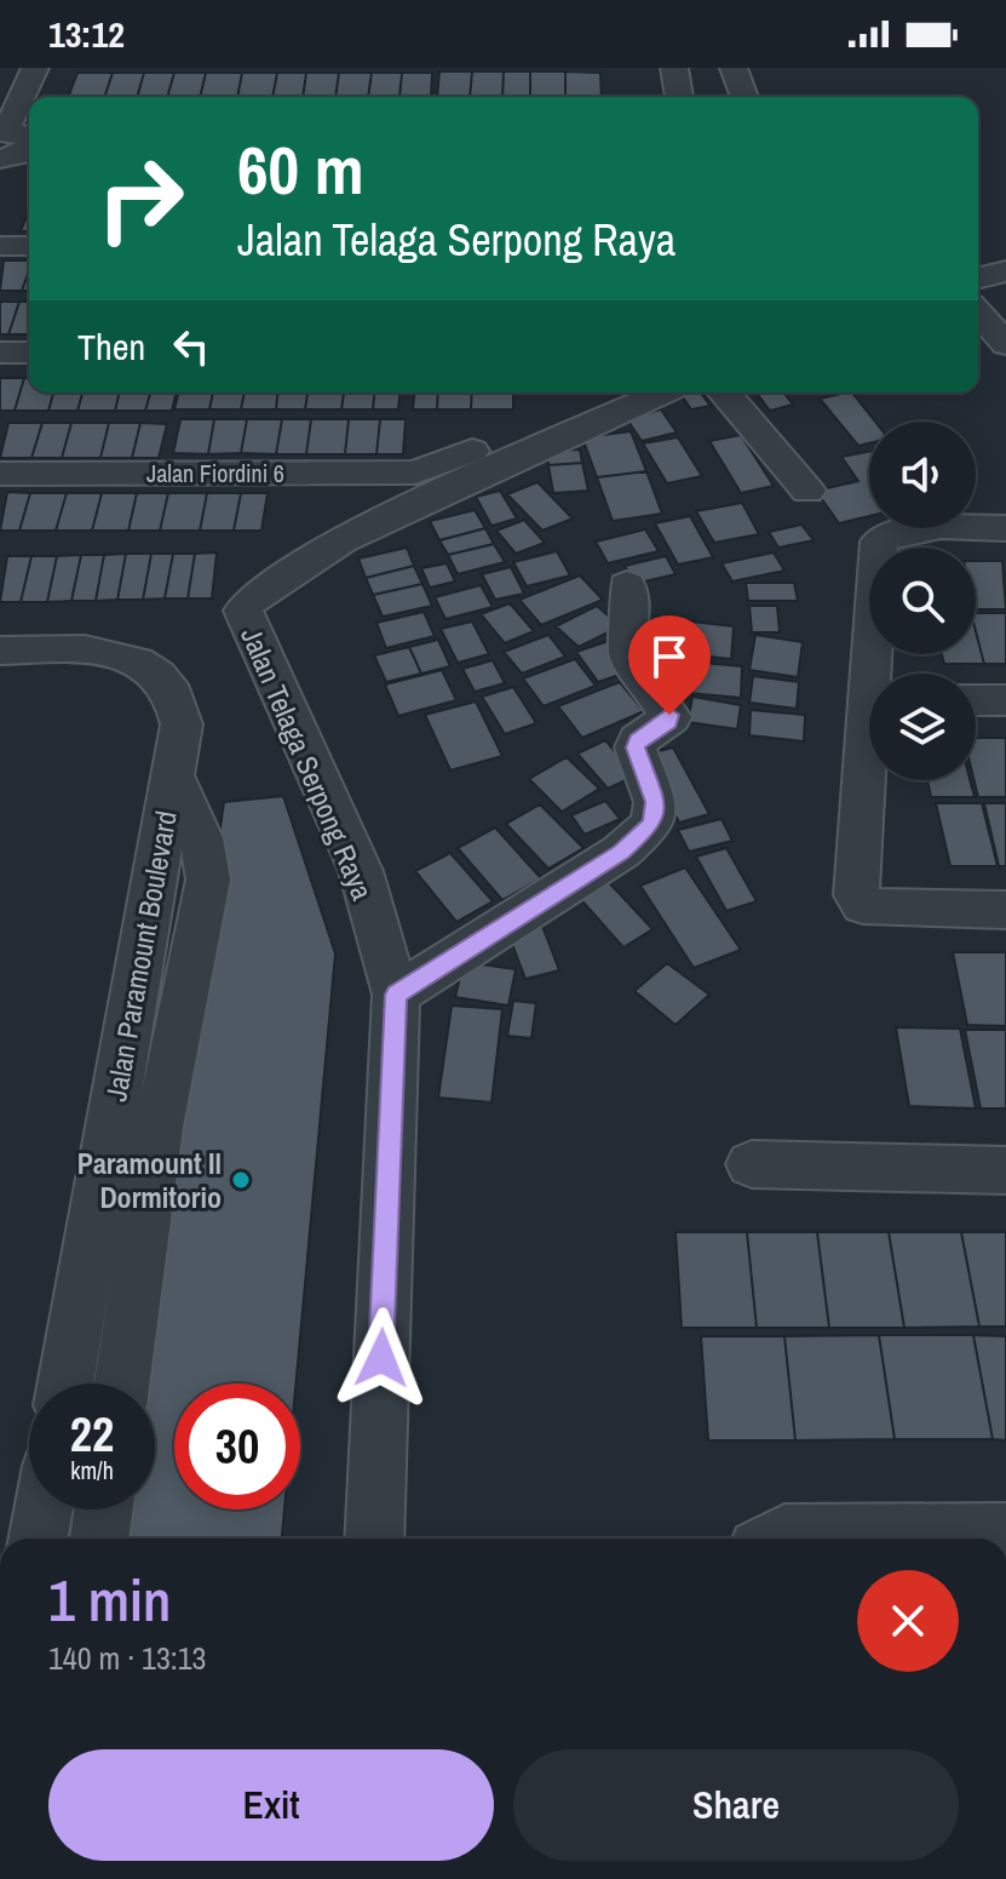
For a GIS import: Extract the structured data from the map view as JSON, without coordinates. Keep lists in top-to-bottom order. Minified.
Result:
{"streets":{"street":["Jalan Fiordini 6","Jalan Telaga Serpong Raya","Jalan Paramount Boulevard"]},"places":["Paramount Il Dormitorio"],"page":{"status":"13:12","turn":["60 m","Jalan Telaga Serpong Raya"],"then":"Then","speed":"22 km/h","limit":"30","heading":["1 min","140 m · 13:13"],"buttons":["Exit","Share"]}}
